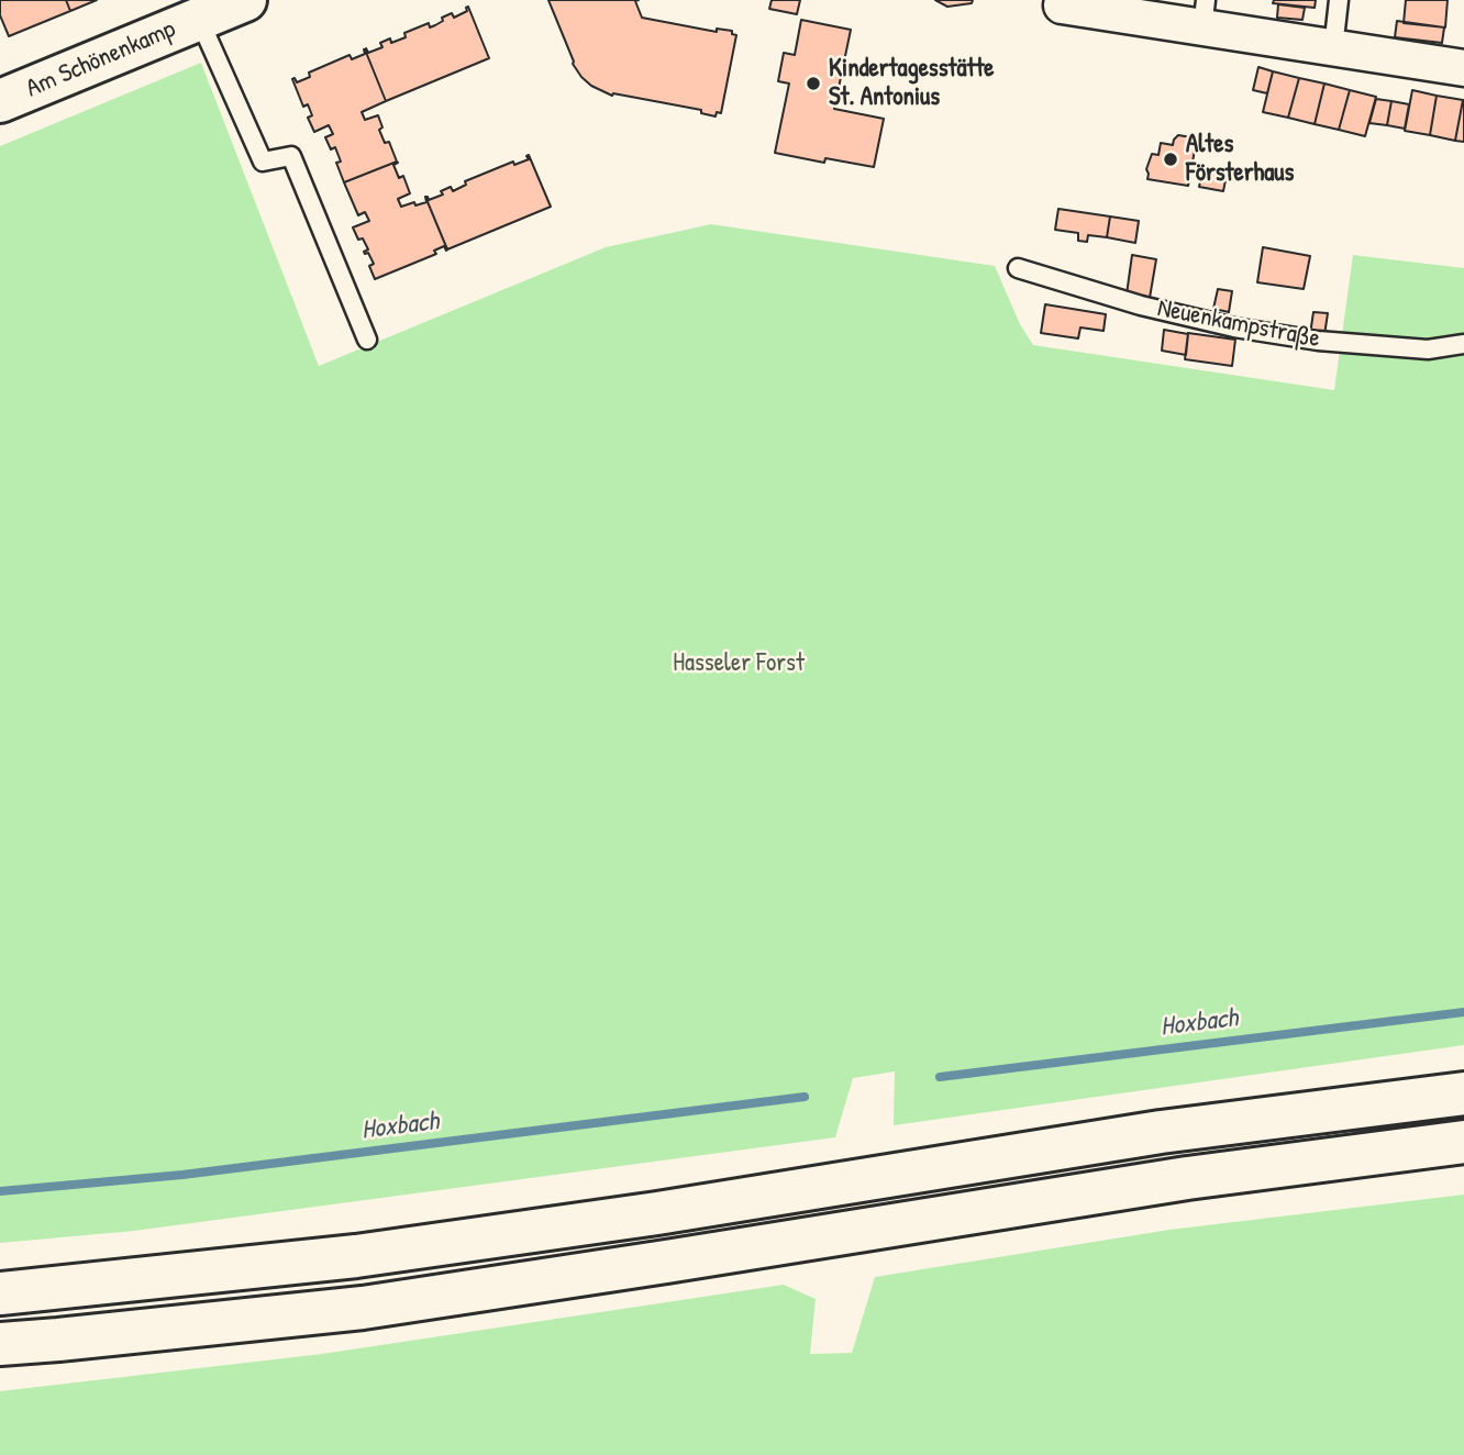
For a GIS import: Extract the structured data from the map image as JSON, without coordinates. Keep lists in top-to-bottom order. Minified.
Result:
{"streets":{"main road":["Am Schönenkamp"],"lane":["Neuenkampstraße"]},"water":["Hoxbach"],"parks":["Hasseler Forst"],"places":["Kindertagesstätte St. Antonius","Altes Försterhaus"]}
